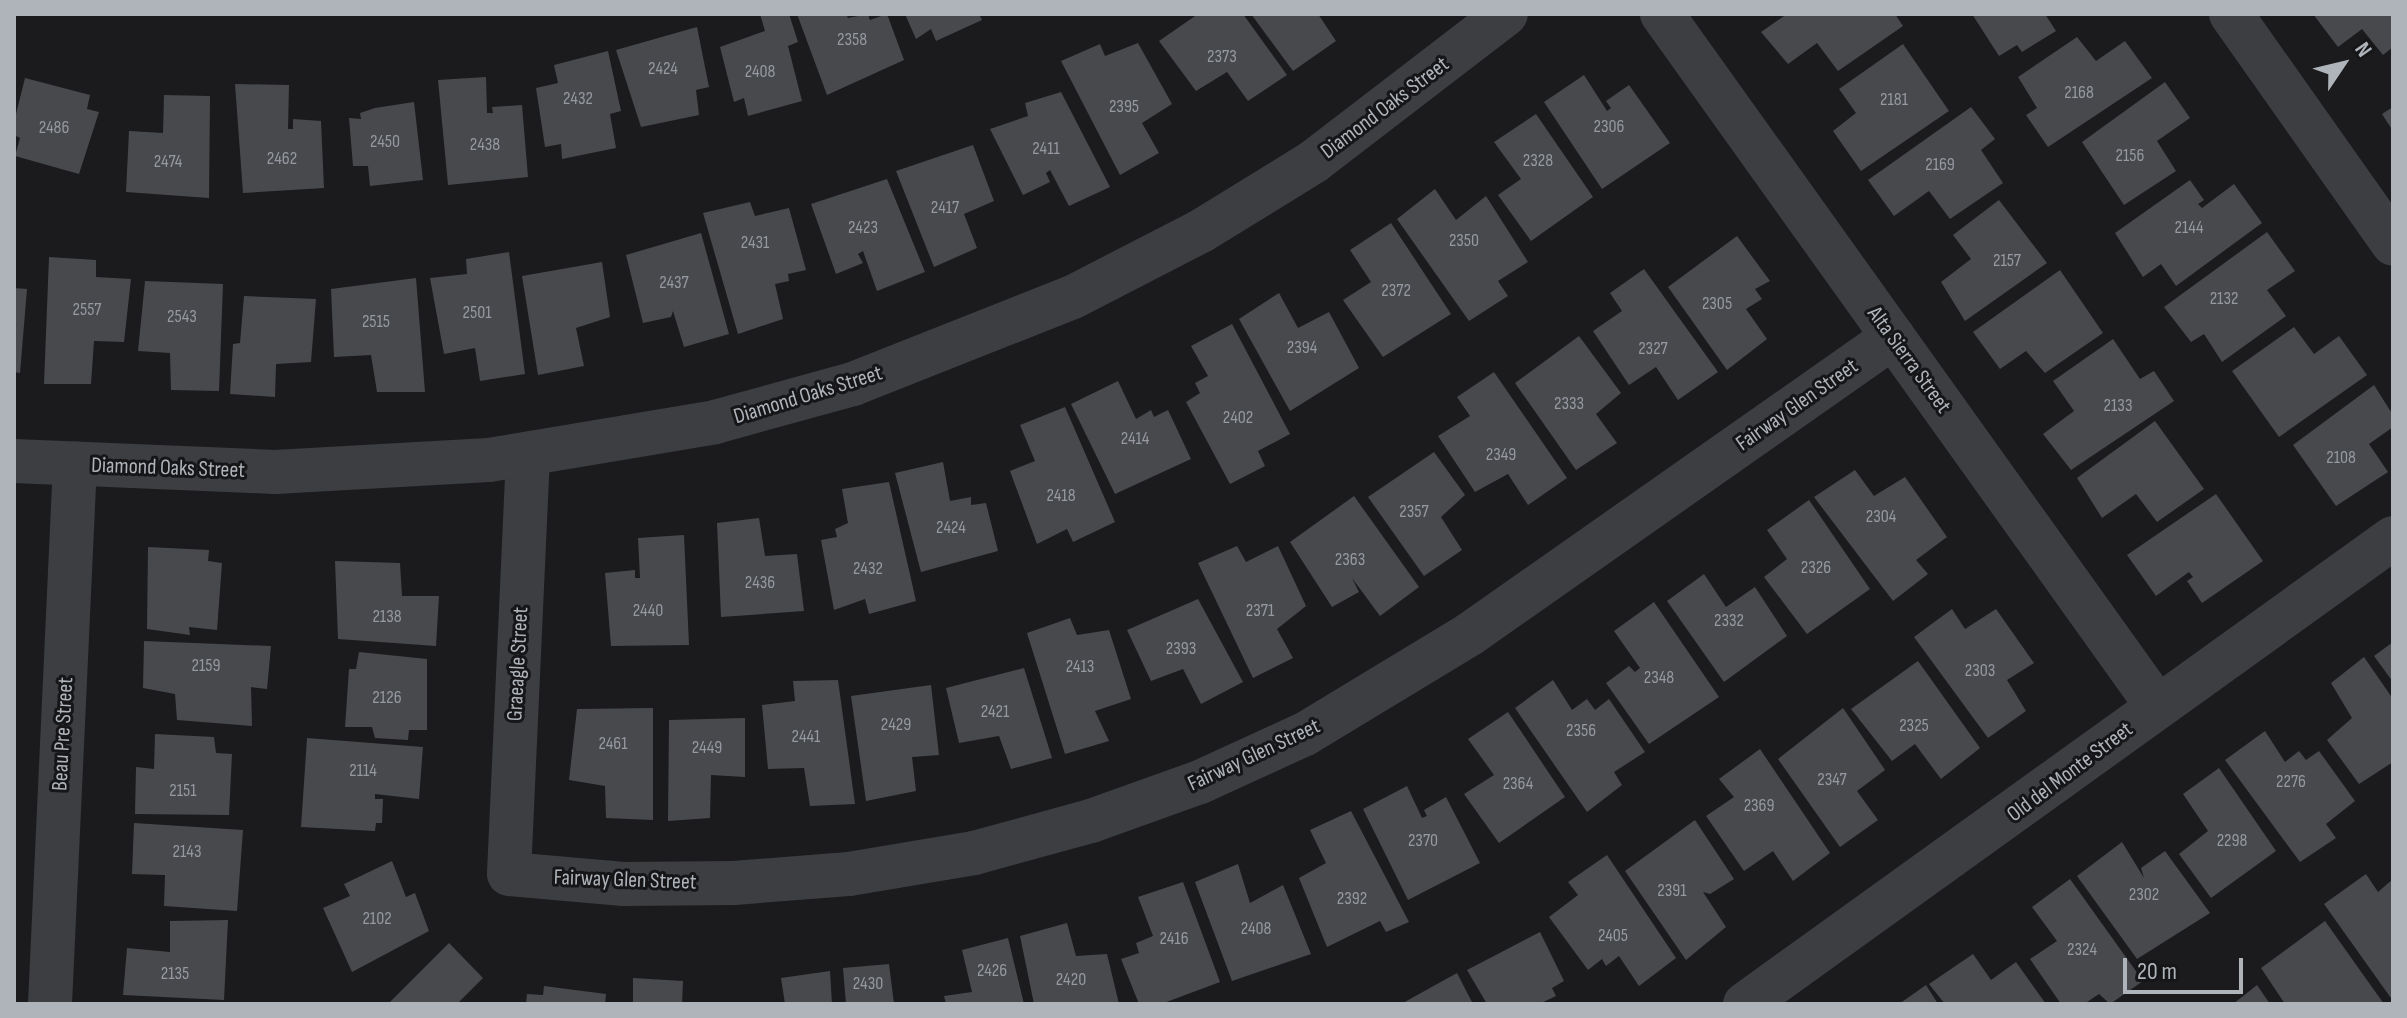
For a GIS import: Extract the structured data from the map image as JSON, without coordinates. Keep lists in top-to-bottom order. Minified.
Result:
{"streets":{"street":["Diamond Oaks Street","Alta Sierra Street","Fairway Glen Street","Graeagle Street","Beau Pre Street","Old del Monte Street"]},"crossings":[["Diamond Oaks Street","Graeagle Street"],["Diamond Oaks Street","Beau Pre Street"],["Alta Sierra Street","Fairway Glen Street"],["Alta Sierra Street","Old del Monte Street"],["Fairway Glen Street","Graeagle Street"]],"house_numbers":["2358","2373","2424","2408","2168","2432","2181","2395","2306","2486","2450","2438","2411","2156","2462","2328","2474","2169","2417","2423","2144","2350","2431","2157","2437","2372","2132","2305","2557","2501","2543","2515","2394","2327","2333","2133","2402","2414","2349","2108","2418","2357","2304","2424","2363","2326","2432","2436","2440","2371","2138","2332","2393","2159","2413","2303","2348","2126","2421","2429","2325","2356","2441","2461","2449","2114","2347","2276","2364","2151","2369","2370","2298","2143","2391","2302","2392","2102","2408","2405","2416","2324","2426","2135","2420","2430"],"scale_bar":"20 m","north":"top right"}
